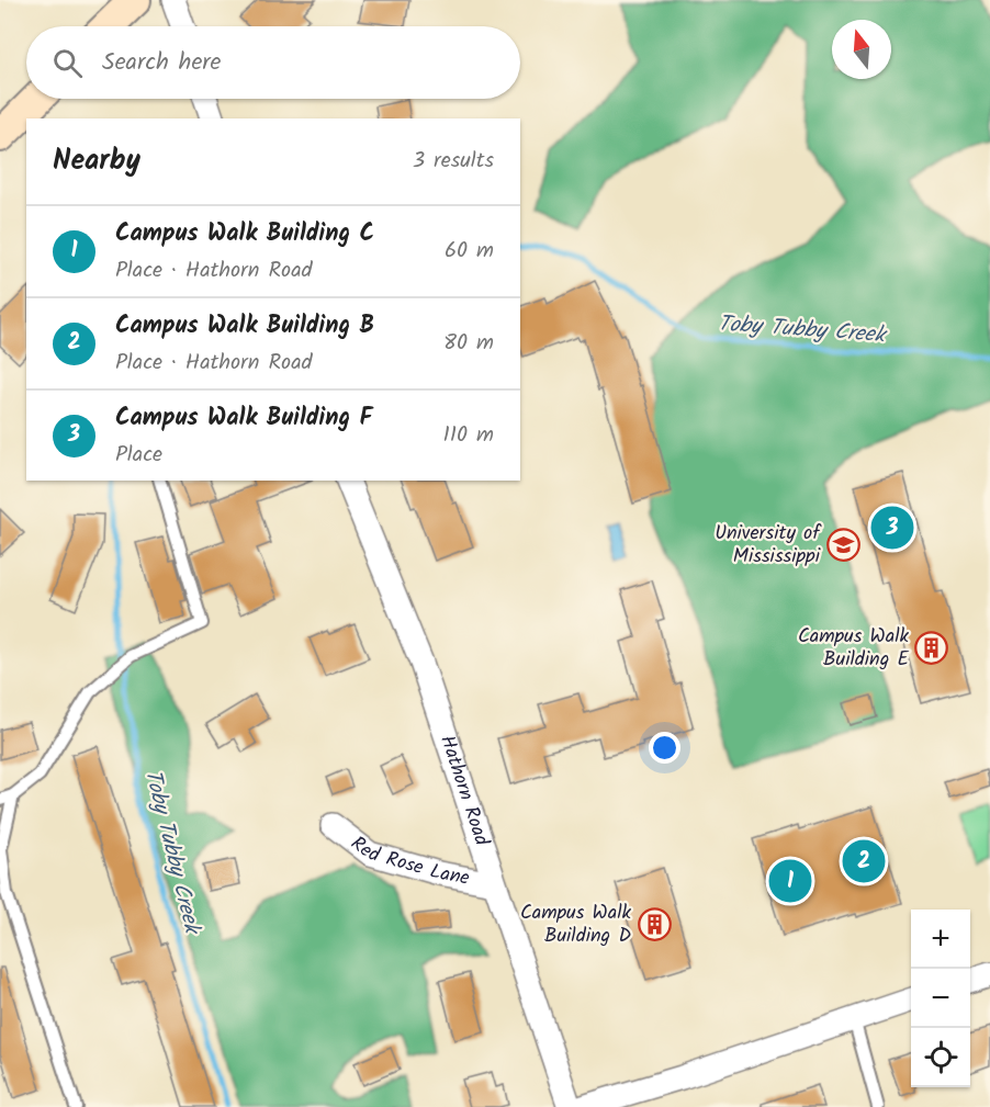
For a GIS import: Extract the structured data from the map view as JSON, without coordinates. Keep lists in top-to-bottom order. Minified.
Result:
{"streets":{"street":["Hathorn Road","Red Rose Lane"]},"crossings":[["Hathorn Road","Red Rose Lane"]],"water":["Toby Tubby Creek"],"places":{"school or university":["University of Mississippi"],"building":["Campus Walk Building E","Campus Walk Building D"]},"north":"top","page":{"search":"Search here","heading":["Nearby","3 results"],"list":[{"mark":"1","name":"Campus Walk Building C","note":"Place · Hathorn Road","value":"60 m"},{"mark":"2","name":"Campus Walk Building B","note":"Place · Hathorn Road","value":"80 m"},{"mark":"3","name":"Campus Walk Building F","note":"Place","value":"110 m"}],"pins":["3","2","1"],"map_buttons":["+","−"]}}
